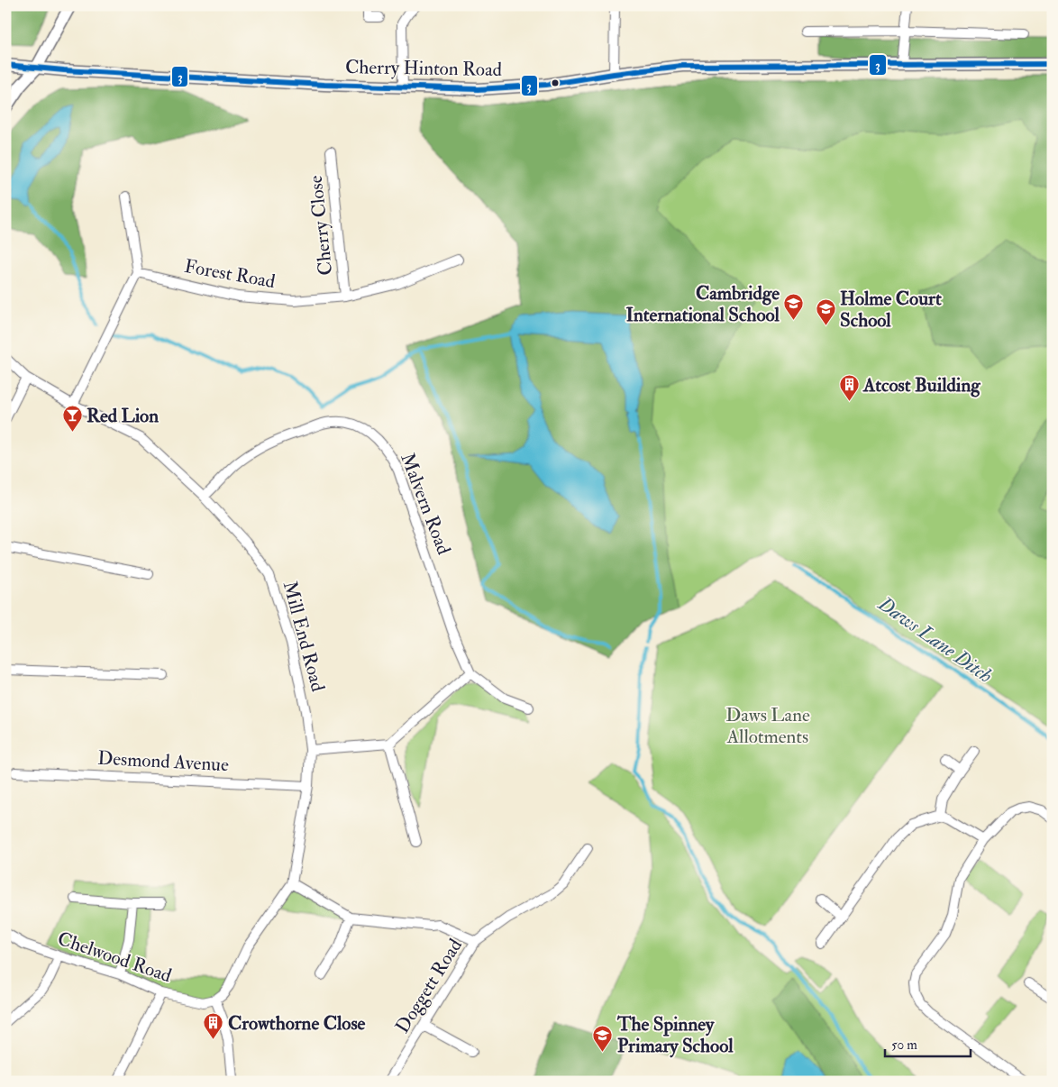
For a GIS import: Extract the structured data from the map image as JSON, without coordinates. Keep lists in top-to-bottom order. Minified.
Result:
{"streets":{"street":["Cherry Hinton Road","Cherry Close","Forest Road","Malvern Road","Mill End Road","Desmond Avenue","Chelwood Road","Doggett Road"]},"crossings":[["Cherry Close","Forest Road"],["Malvern Road","Mill End Road"],["Mill End Road","Desmond Avenue"],["Mill End Road","Chelwood Road"]],"water":["Daws Lane Ditch"],"parks":["Daws Lane Allotments"],"places":{"school or university":["Cambridge International School","Holme Court School","The Spinney Primary School"],"building":["Atcost Building","Crowthorne Close"],"bar":["Red Lion"]},"lines":["transit line 3"],"scale_bar":"50 m"}
